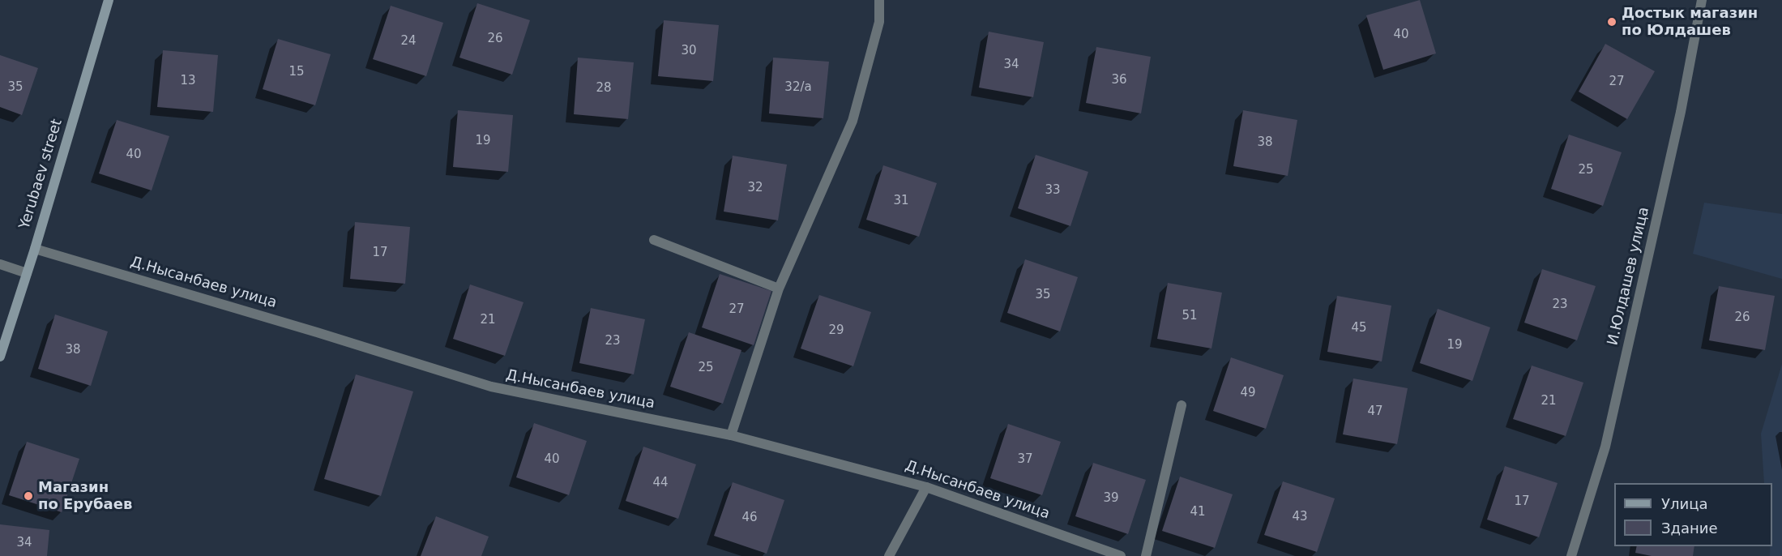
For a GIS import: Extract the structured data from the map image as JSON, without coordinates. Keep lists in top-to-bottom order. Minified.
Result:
{"streets":{"main road":["Yerubaev street"],"street":["И.Юлдашев улица","Д.Нысанбаев улица"]},"crossings":[["Yerubaev street","Д.Нысанбаев улица"]],"places":["Достык магазин по Юлдашев","Магазин по Ерубаев"],"house_numbers":["40","26","24","30","34","15","36","13","27","35","32/a","28","19","38","40","25","32","33","31","17","35","23","27","51","26","21","45","29","23","19","38","25","49","21","47","40","37","44","39","17","41","43","46","34"],"legend":["Улица","Здание"]}
